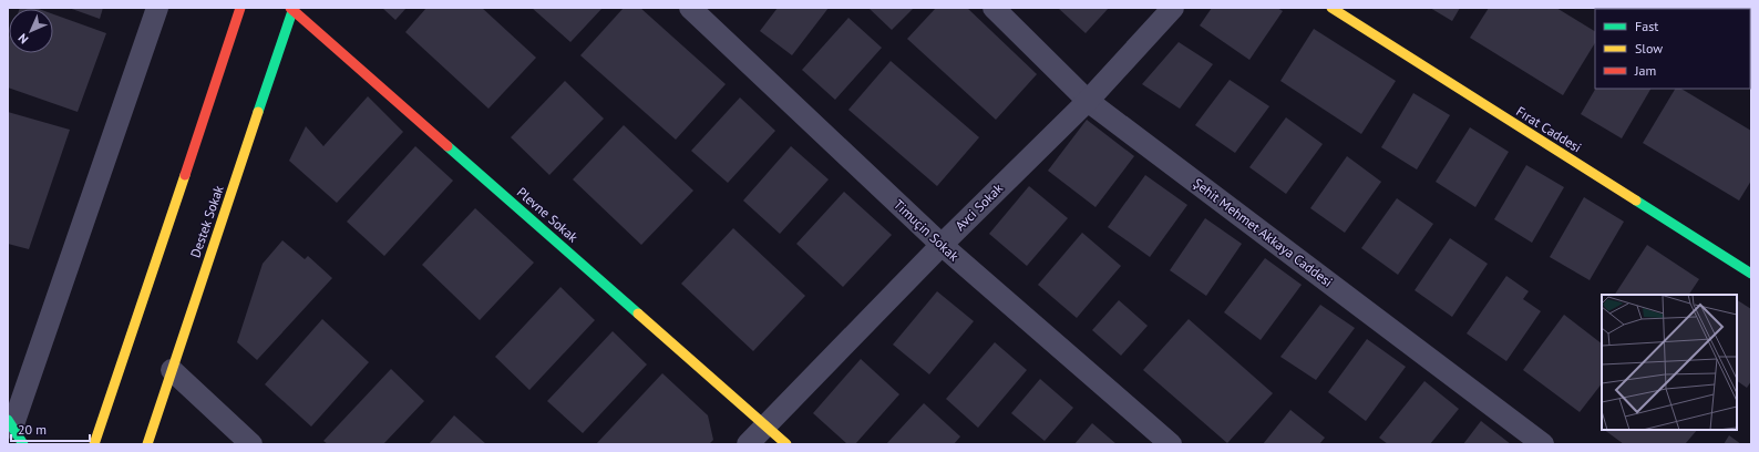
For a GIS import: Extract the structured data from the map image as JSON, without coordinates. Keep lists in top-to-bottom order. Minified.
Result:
{"streets":{"street":["Fırat Caddesi","Avci Sokak","Plevne Sokak","Destek Sokak","Timuçin Sokak","Şehit Mehmet Akkaya Caddesi"]},"crossings":[["Avci Sokak","Plevne Sokak"],["Avci Sokak","Timuçin Sokak"],["Avci Sokak","Şehit Mehmet Akkaya Caddesi"],["Plevne Sokak","Destek Sokak"]],"legend":["Fast","Slow","Jam"],"scale_bar":"20 m","north":"bottom left"}
